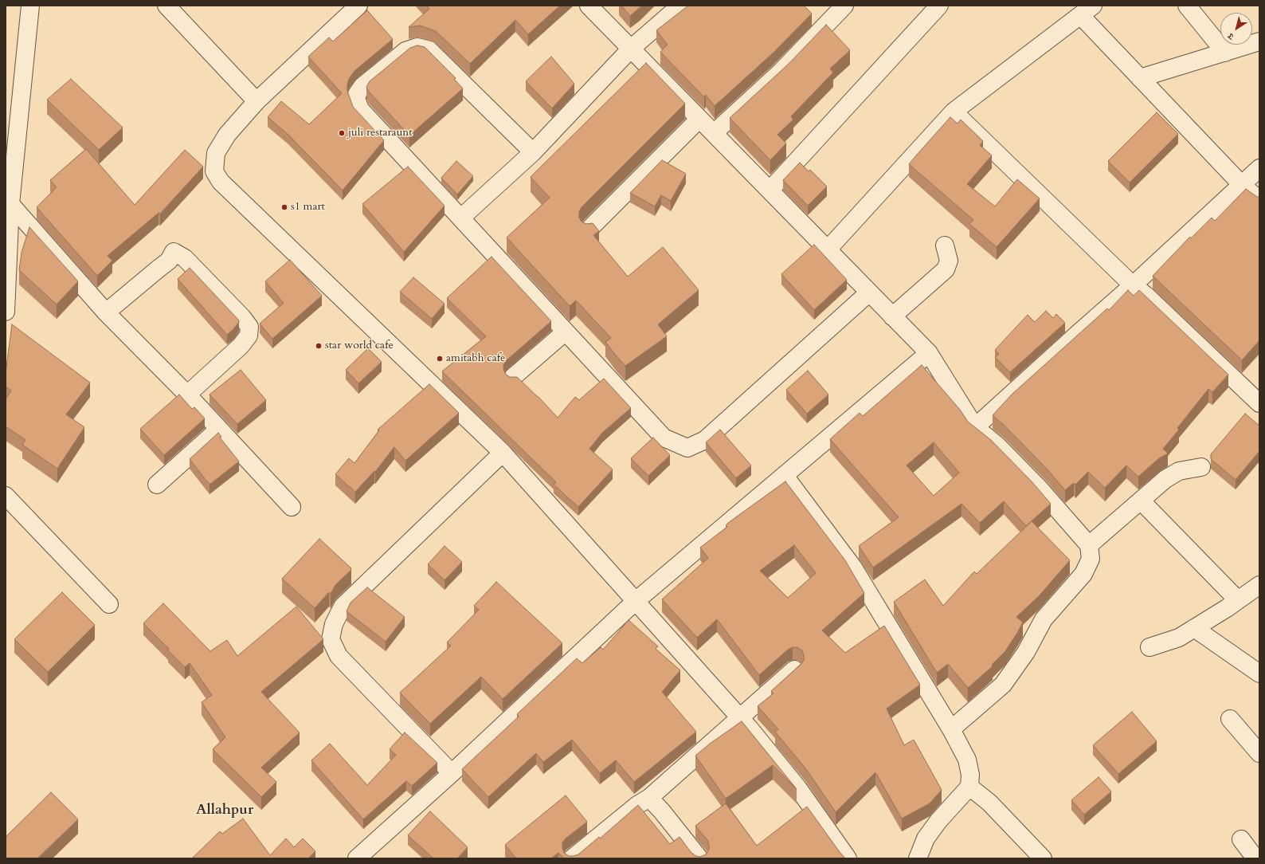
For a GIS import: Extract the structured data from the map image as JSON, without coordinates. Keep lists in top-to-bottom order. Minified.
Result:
{"districts":["Allahpur"],"places":["juli restaraunt","s1 mart","star world cafe","amitabh cafe"],"north":"bottom left"}
